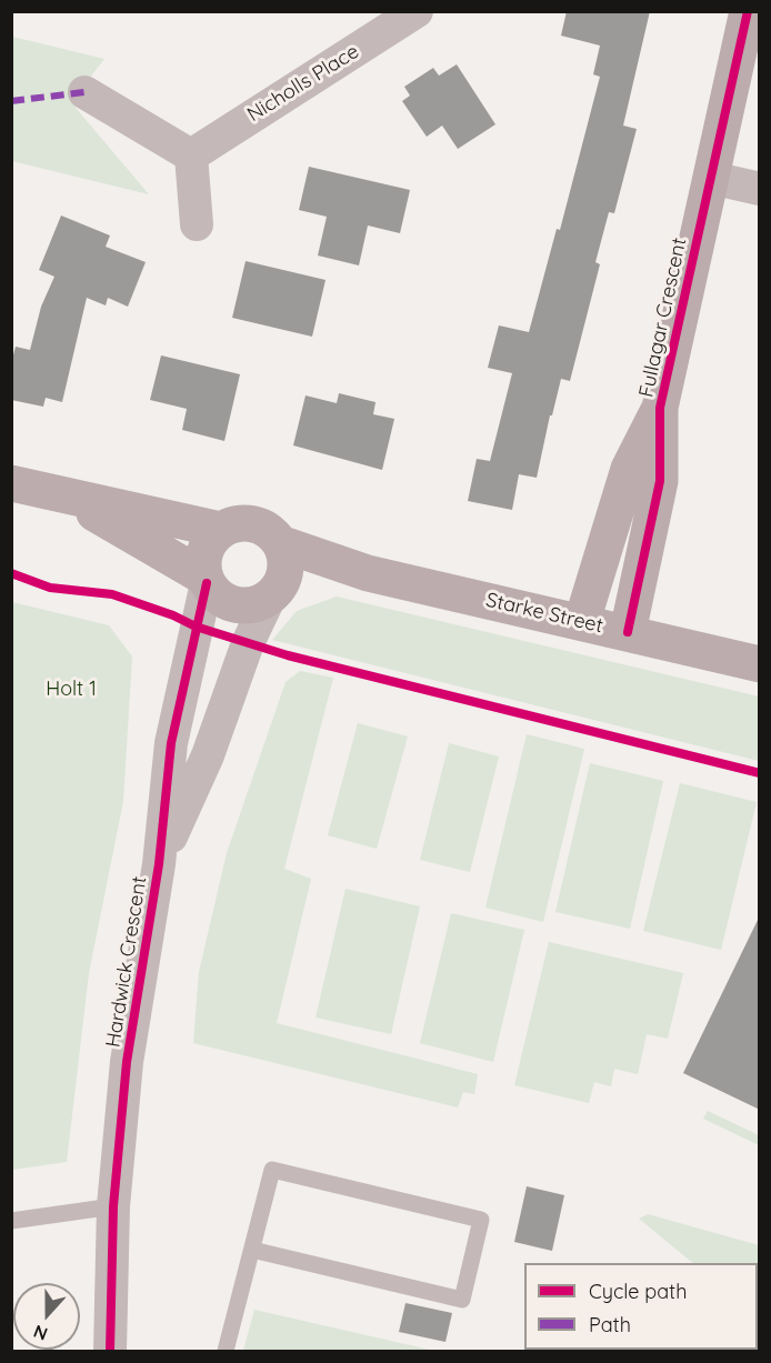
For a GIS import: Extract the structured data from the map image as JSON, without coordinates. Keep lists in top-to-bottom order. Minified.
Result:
{"streets":{"street":["Nicholls Place","Fullagar Crescent","Starke Street","Hardwick Crescent"]},"crossings":[["Fullagar Crescent","Starke Street"],["Starke Street","Hardwick Crescent"]],"parks":["Holt 1"],"legend":["Cycle path","Path"],"north":"bottom"}
